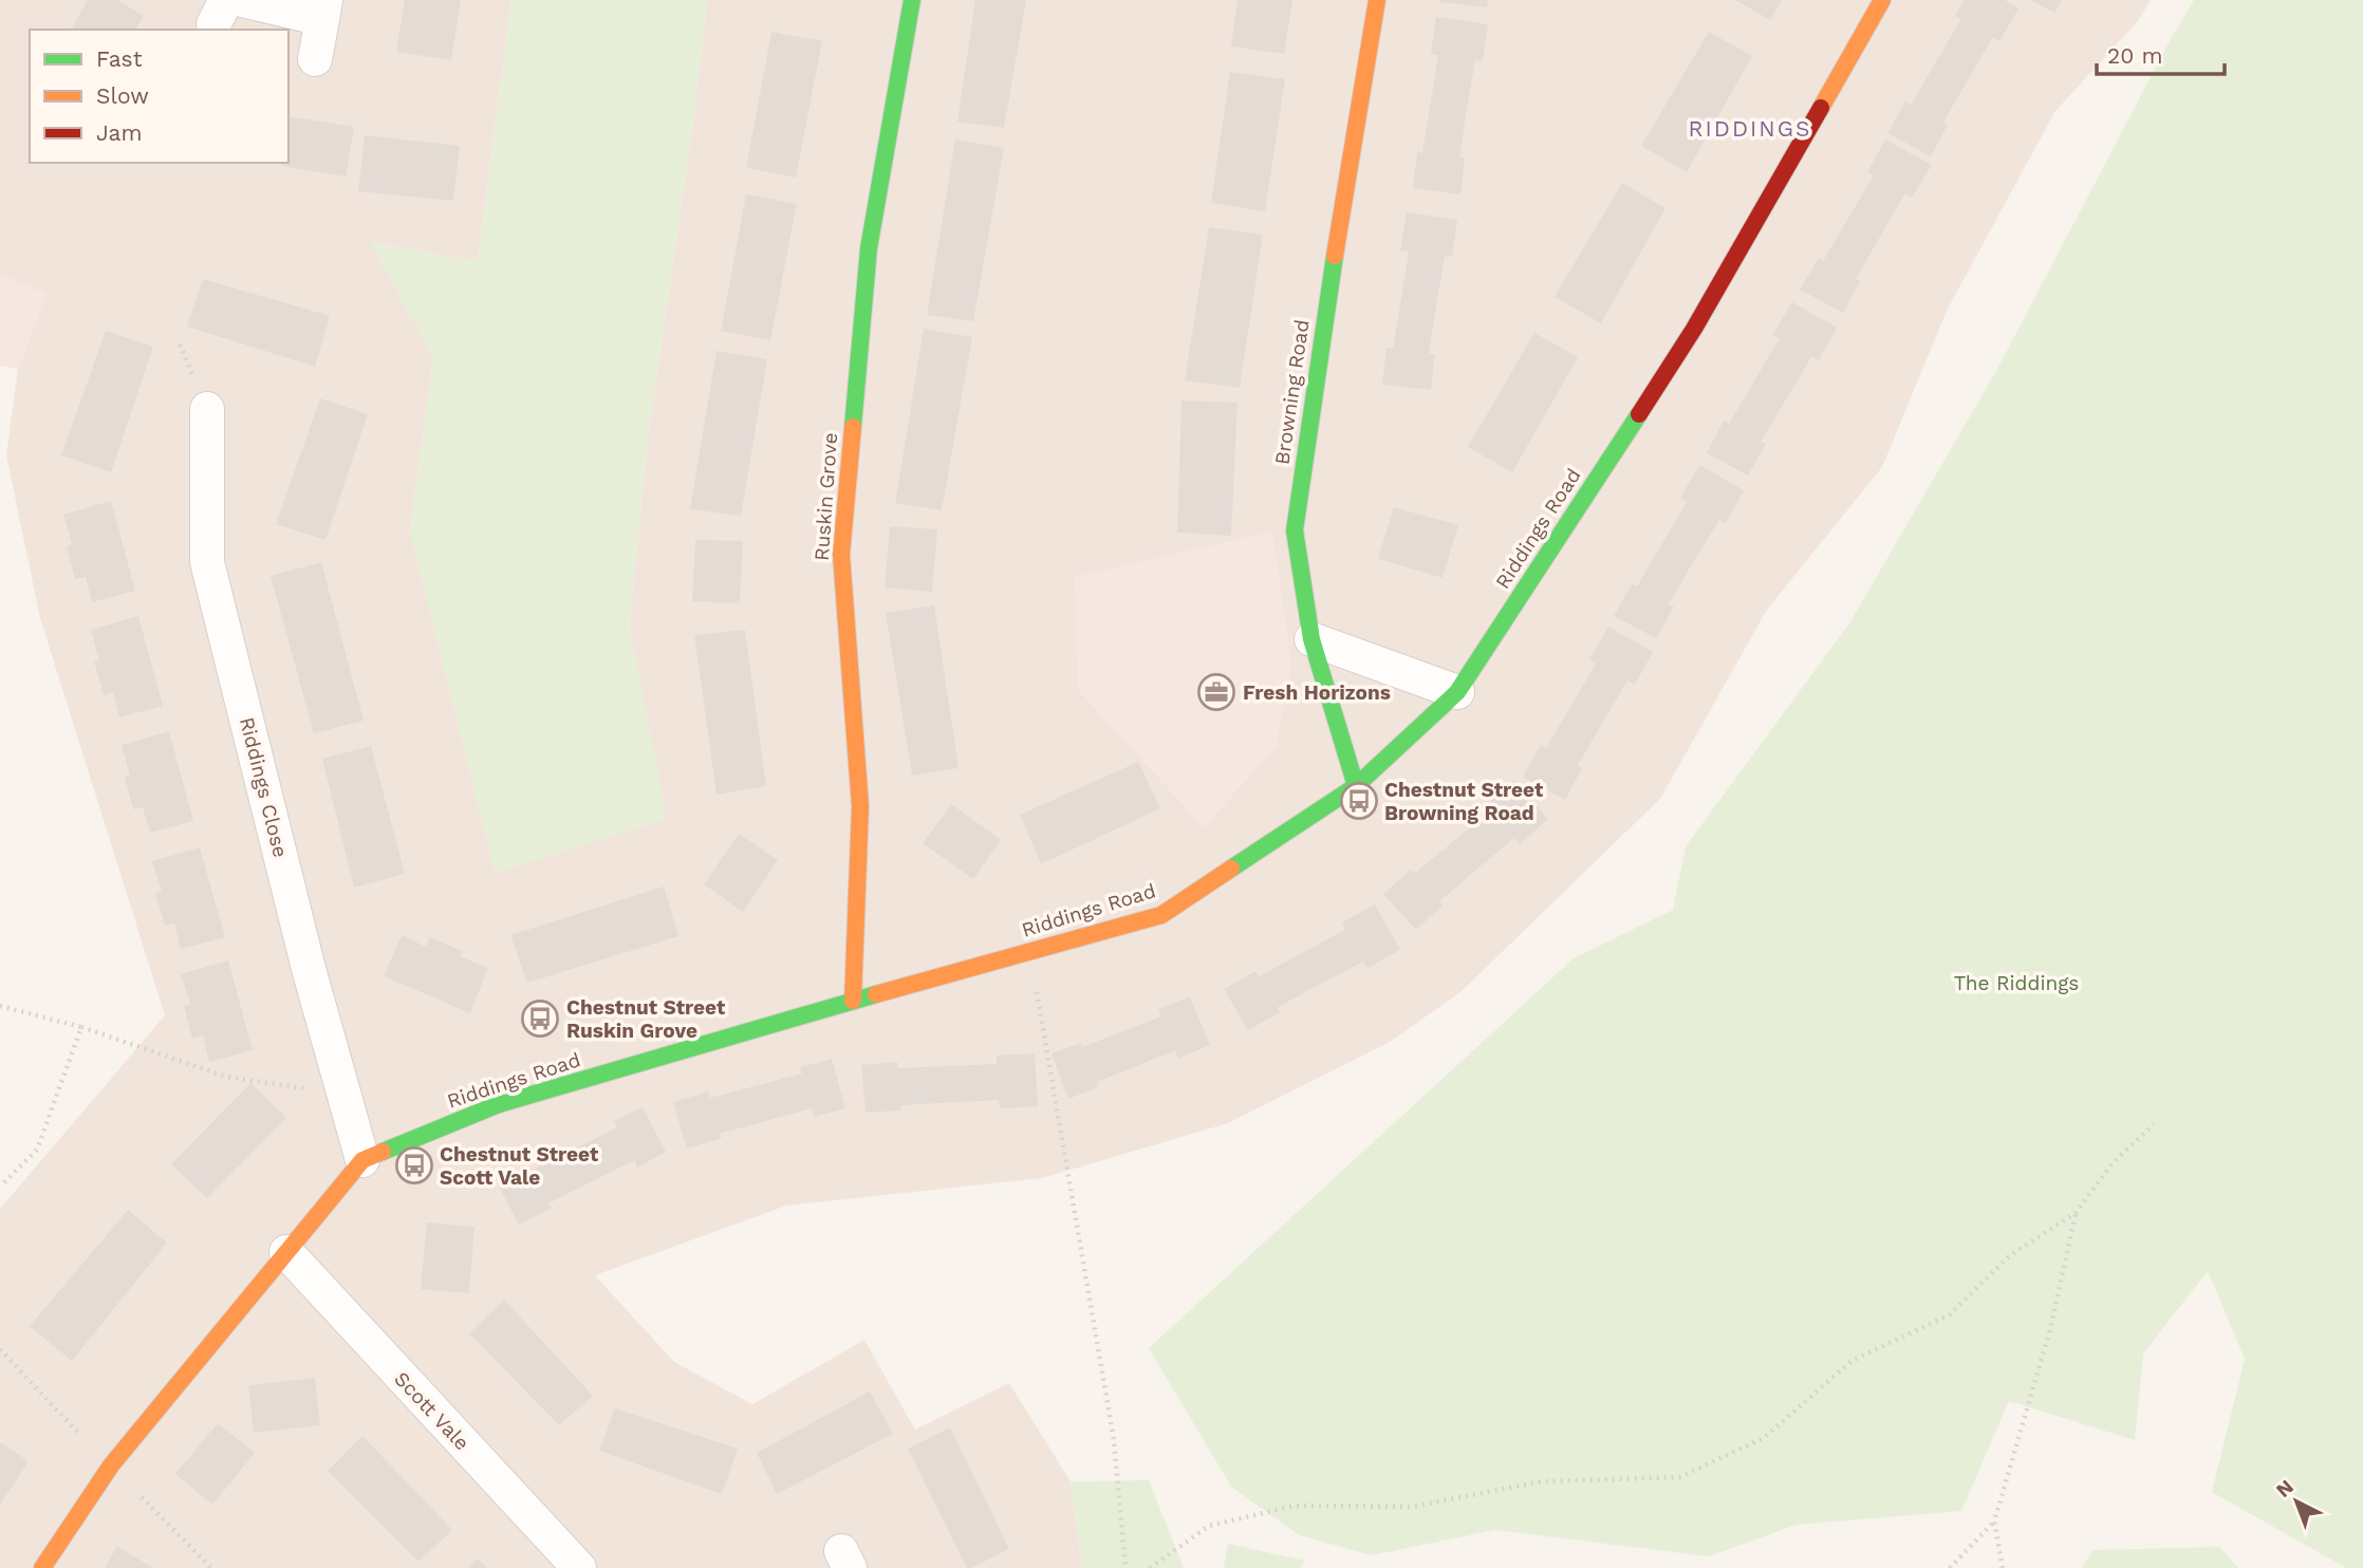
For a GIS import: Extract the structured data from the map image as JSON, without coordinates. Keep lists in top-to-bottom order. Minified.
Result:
{"streets":{"street":["Browning Road","Ruskin Grove","Riddings Road","Riddings Close","Scott Vale"]},"crossings":[["Browning Road","Riddings Road"],["Ruskin Grove","Riddings Road"],["Riddings Road","Riddings Close"],["Riddings Road","Scott Vale"]],"districts":["RIDDINGS"],"parks":["The Riddings"],"places":{"office":["Fresh Horizons"],"bus stop":["Chestnut Street Browning Road","Chestnut Street Ruskin Grove","Chestnut Street Scott Vale"]},"legend":["Fast","Slow","Jam"],"scale_bar":"20 m","north":"top left"}
